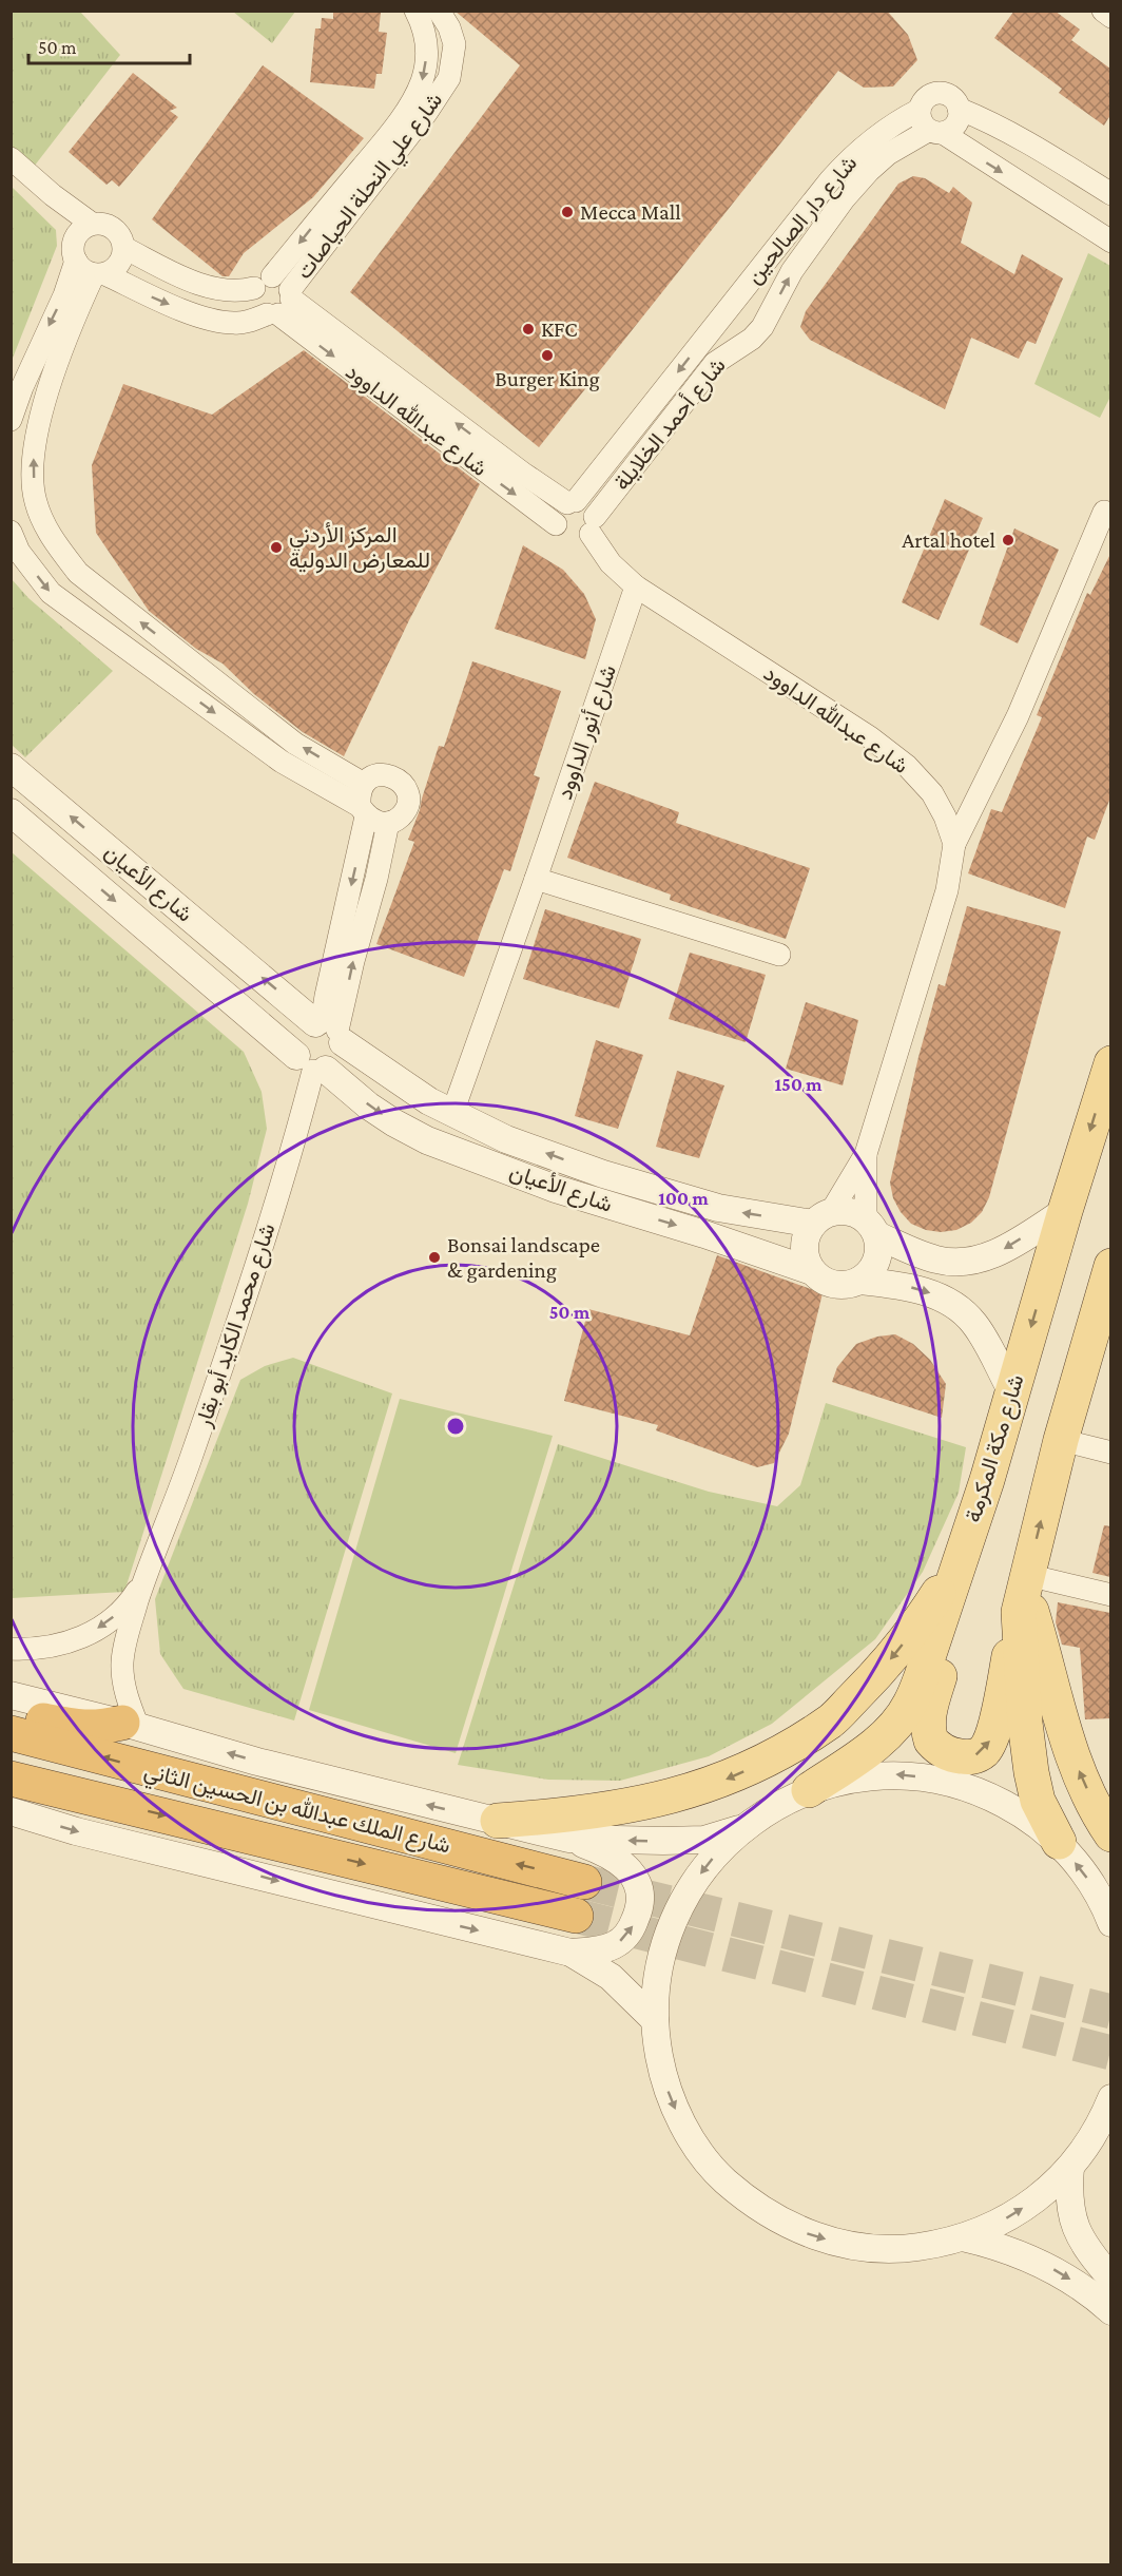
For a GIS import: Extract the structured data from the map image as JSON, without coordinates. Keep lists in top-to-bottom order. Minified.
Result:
{"streets":{"highway":["شارع الملك عبدالله بن الحسين الثاني"],"main road":["شارع مكة المكرمة"],"street":["شارع علي النحلة الحياصات","شارع دار الصالحين","شارع عبدالله الداوود","شارع أحمد الخلايلة","شارع أنور الداوود","شارع الأعيان","شارع محمد الكايد أبو بقار"]},"crossings":[["شارع علي النحلة الحياصات","شارع عبدالله الداوود"],["شارع دار الصالحين","شارع أحمد الخلايلة"],["شارع عبدالله الداوود","شارع أحمد الخلايلة"],["شارع عبدالله الداوود","شارع أنور الداوود"],["شارع عبدالله الداوود","شارع الأعيان"],["شارع أنور الداوود","شارع الأعيان"],["شارع الأعيان","شارع محمد الكايد أبو بقار"]],"places":["Mecca Mall","KFC","Burger King","Artal hotel","المركز الأردني للمعارض الدولية","Bonsai landscape & gardening"],"scale_bar":"50 m","rings":["150 m","100 m","50 m"]}
